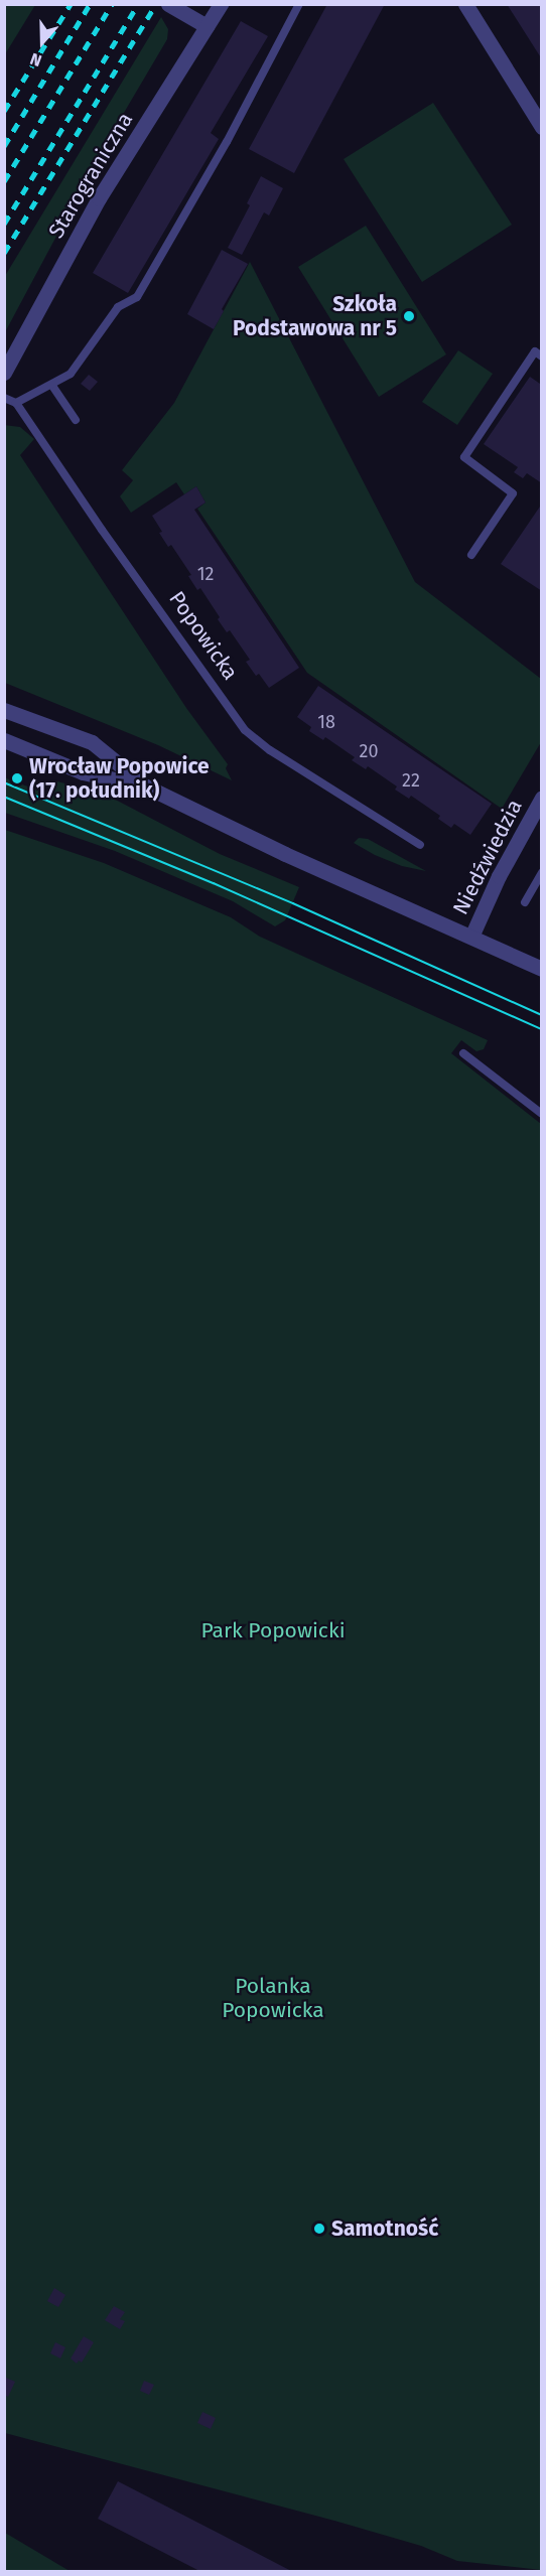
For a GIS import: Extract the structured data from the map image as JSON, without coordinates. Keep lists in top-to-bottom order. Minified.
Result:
{"streets":{"street":["Starograniczna","Niedźwiedzia"],"lane":["Popowicka"]},"parks":["Park Popowicki","Polanka Popowicka"],"places":["Szkoła Podstawowa nr 5","Wrocław Popowice (17. południk)","Samotność"],"house_numbers":["12","18","20","22"],"north":"bottom"}
